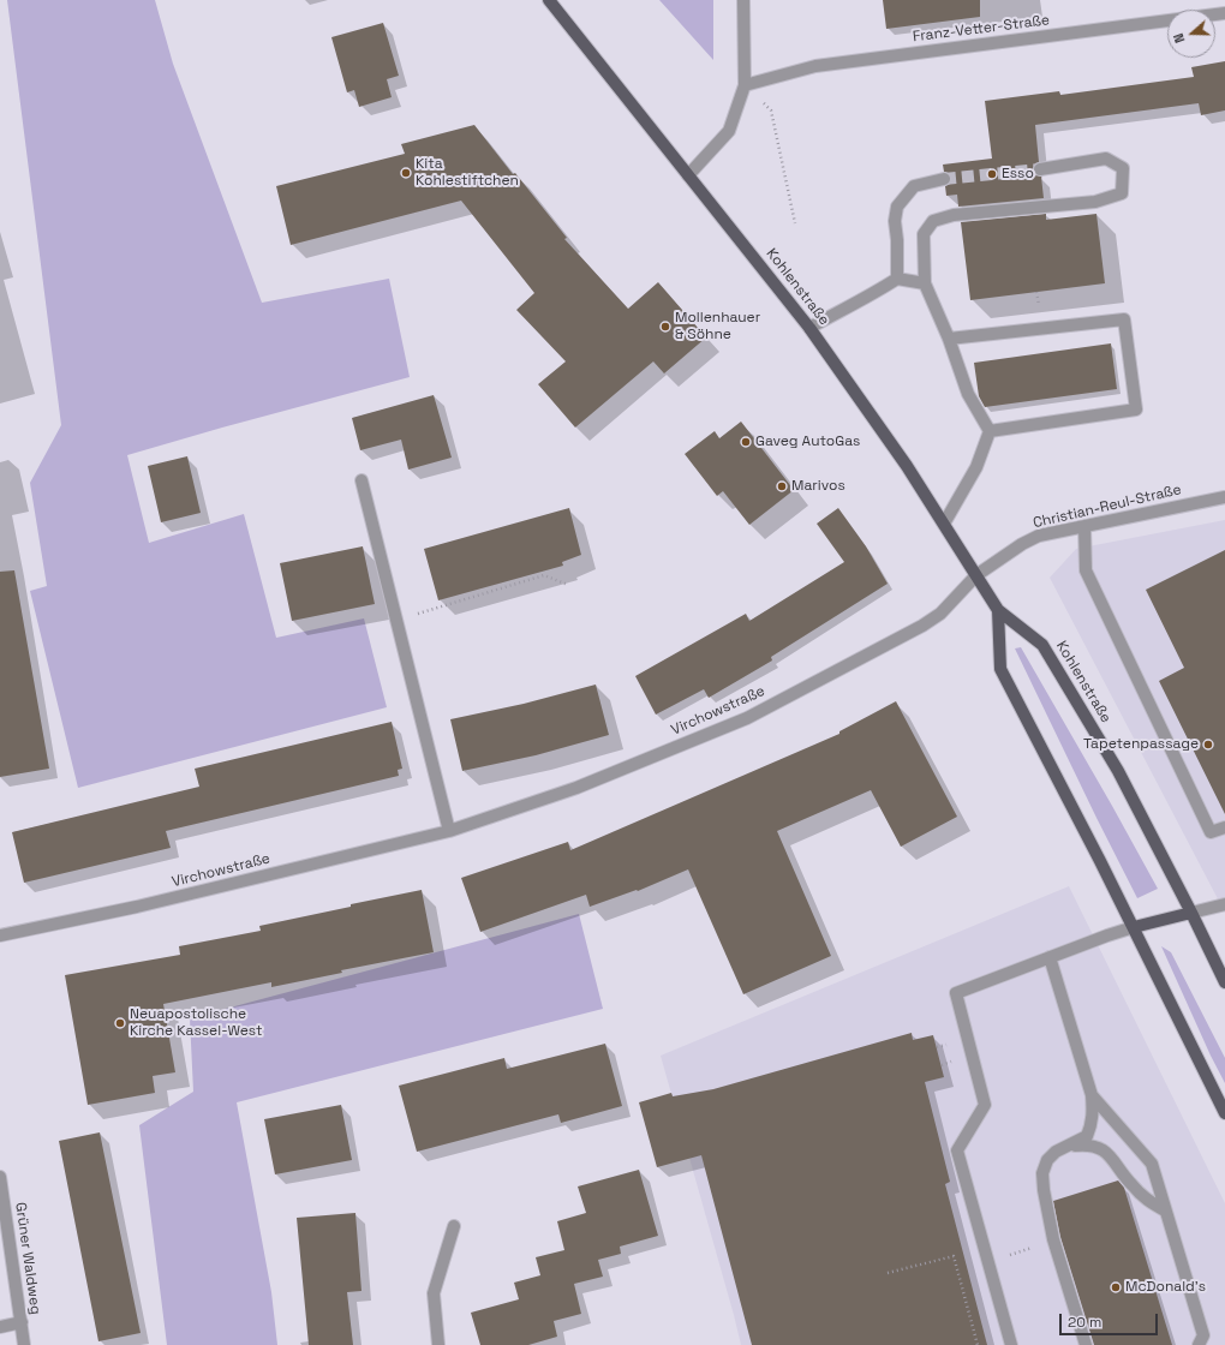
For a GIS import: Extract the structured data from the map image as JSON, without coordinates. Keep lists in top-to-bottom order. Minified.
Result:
{"streets":{"main road":["Kohlenstraße"],"street":["Franz-Vetter-Straße","Christian-Reul-Straße","Virchowstraße","Grüner Waldweg"]},"crossings":[["Kohlenstraße","Christian-Reul-Straße"],["Kohlenstraße","Virchowstraße"],["Christian-Reul-Straße","Virchowstraße"]],"places":["Kita Kohlestiftchen","Esso","Mollenhauer & Söhne","Gaveg AutoGas","Marivos","Tapetenpassage","Neuapostolische Kirche Kassel-West","McDonald's"],"scale_bar":"20 m","north":"left"}
